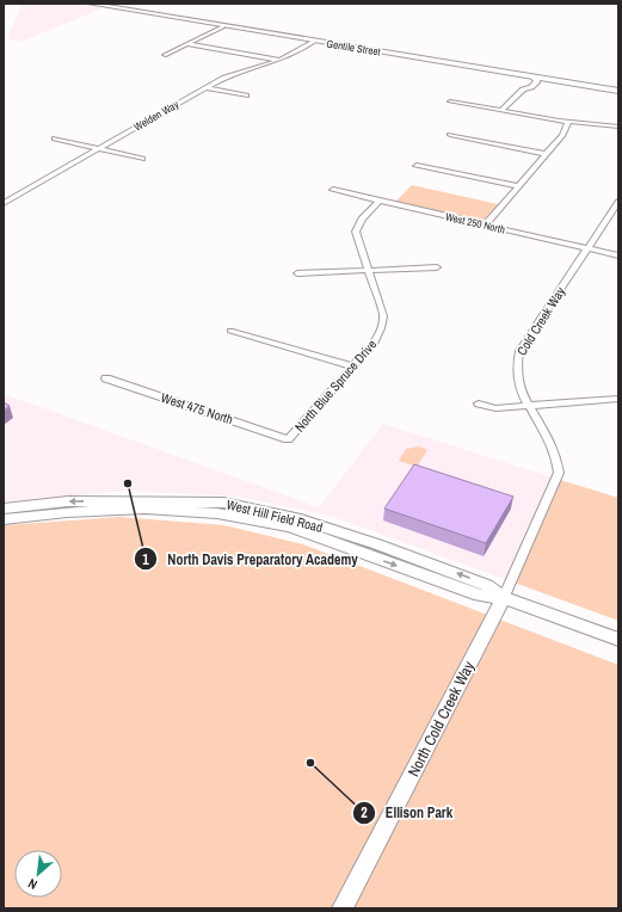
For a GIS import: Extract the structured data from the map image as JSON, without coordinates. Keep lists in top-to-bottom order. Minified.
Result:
{"streets":{"main road":["Gentile Street","West Hill Field Road","North Cold Creek Way"],"street":["Welden Way","West 250 North","Cold Creek Way","North Blue Spruce Drive","West 475 North"]},"crossings":[["Gentile Street","Welden Way"],["West 250 North","Cold Creek Way"],["West 250 North","North Blue Spruce Drive"],["Cold Creek Way","North Cold Creek Way"],["North Blue Spruce Drive","West 475 North"],["West Hill Field Road","North Cold Creek Way"]],"places":["North Davis Preparatory Academy","Ellison Park"],"north":"bottom left"}
